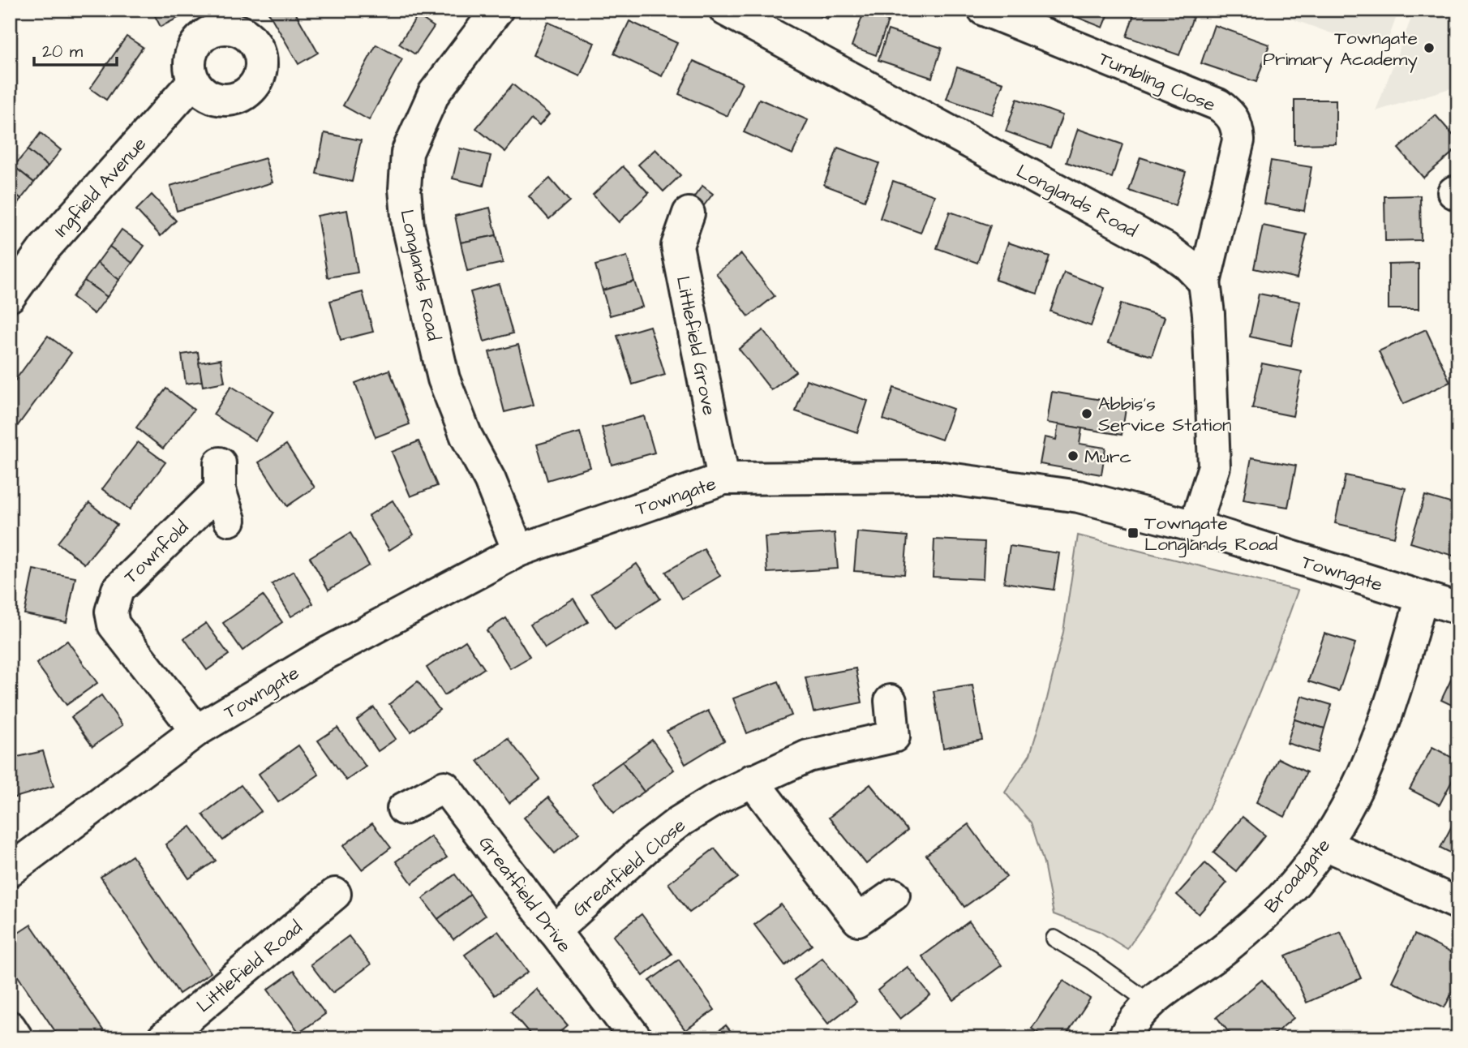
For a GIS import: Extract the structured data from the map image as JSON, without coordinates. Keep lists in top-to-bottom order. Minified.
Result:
{"streets":{"street":["Tumbling Close","Ingfield Avenue","Longlands Road","Littlefield Grove","Towngate","Townfold","Greatfield Close","Broadgate","Greatfield Drive","Littlefield Road"]},"crossings":[["Tumbling Close","Longlands Road"],["Longlands Road","Towngate"],["Littlefield Grove","Towngate"],["Towngate","Townfold"],["Towngate","Broadgate"],["Greatfield Close","Greatfield Drive"]],"places":{"other":["Towngate Primary Academy","Abbis's Service Station","Murc"],"transit":["Towngate Longlands Road"]},"scale_bar":"20 m"}
